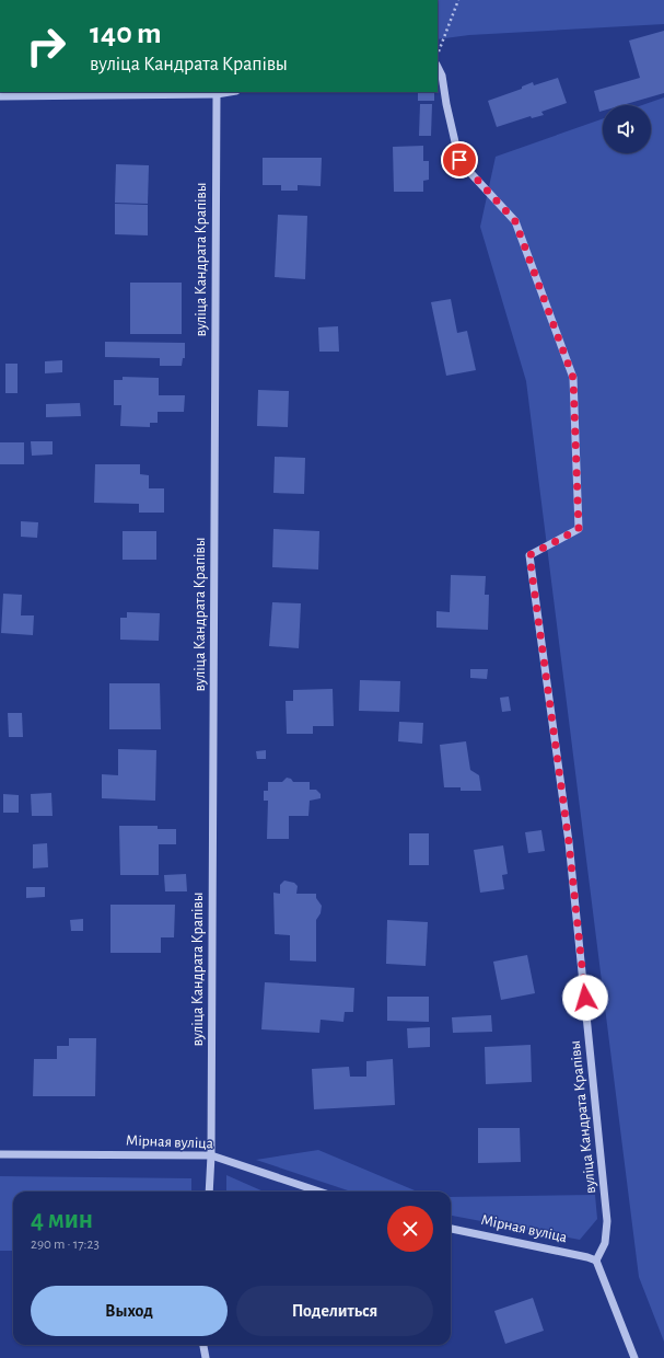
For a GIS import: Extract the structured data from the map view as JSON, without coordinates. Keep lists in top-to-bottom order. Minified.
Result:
{"streets":{"street":["вуліца Кандрата Крапівы","Мірная вуліца"]},"crossings":[["вуліца Кандрата Крапівы","Мірная вуліца"]],"page":{"turn":["140 m","вуліца Кандрата Крапівы"],"heading":["4 мин","290 m · 17:23"],"buttons":["Выход","Поделиться"]}}
